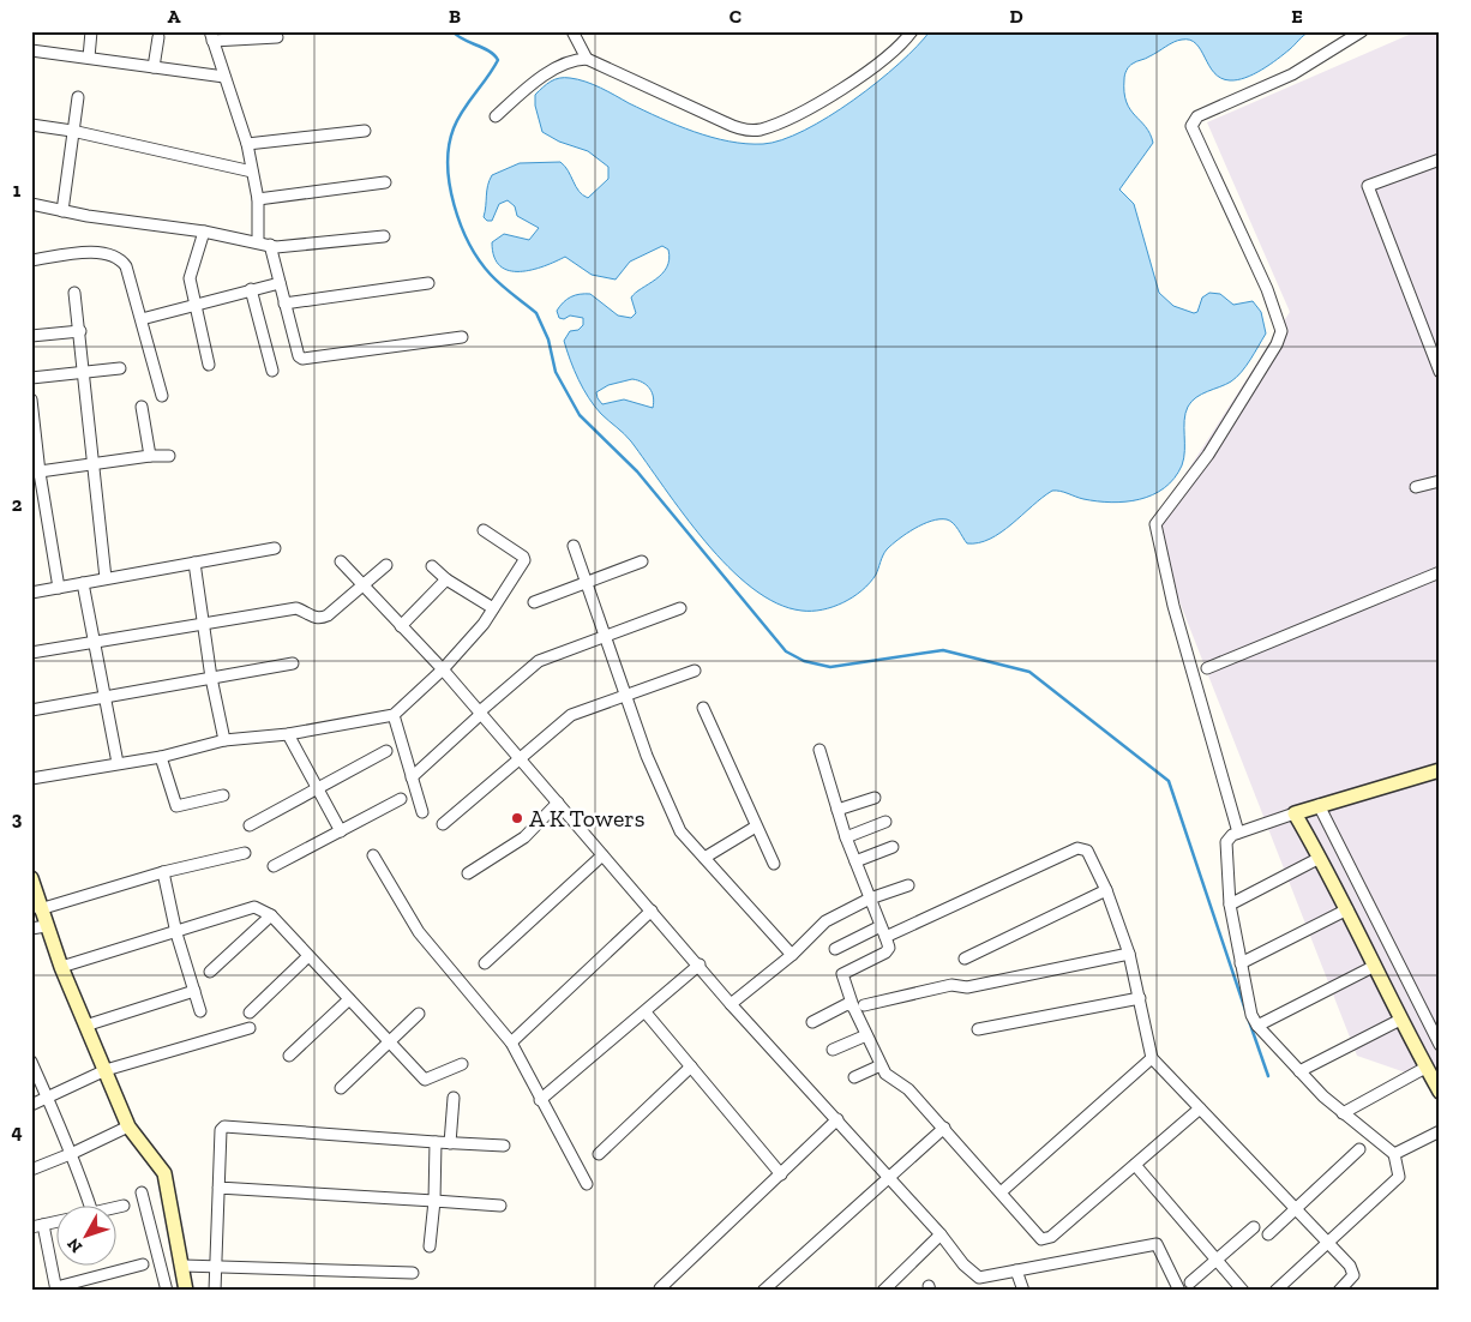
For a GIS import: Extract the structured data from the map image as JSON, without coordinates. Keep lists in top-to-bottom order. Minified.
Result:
{"places":["A K Towers"],"north":"bottom left","grid":{"columns":["A","B","C","D","E"],"rows":["1","2","3","4"]}}
